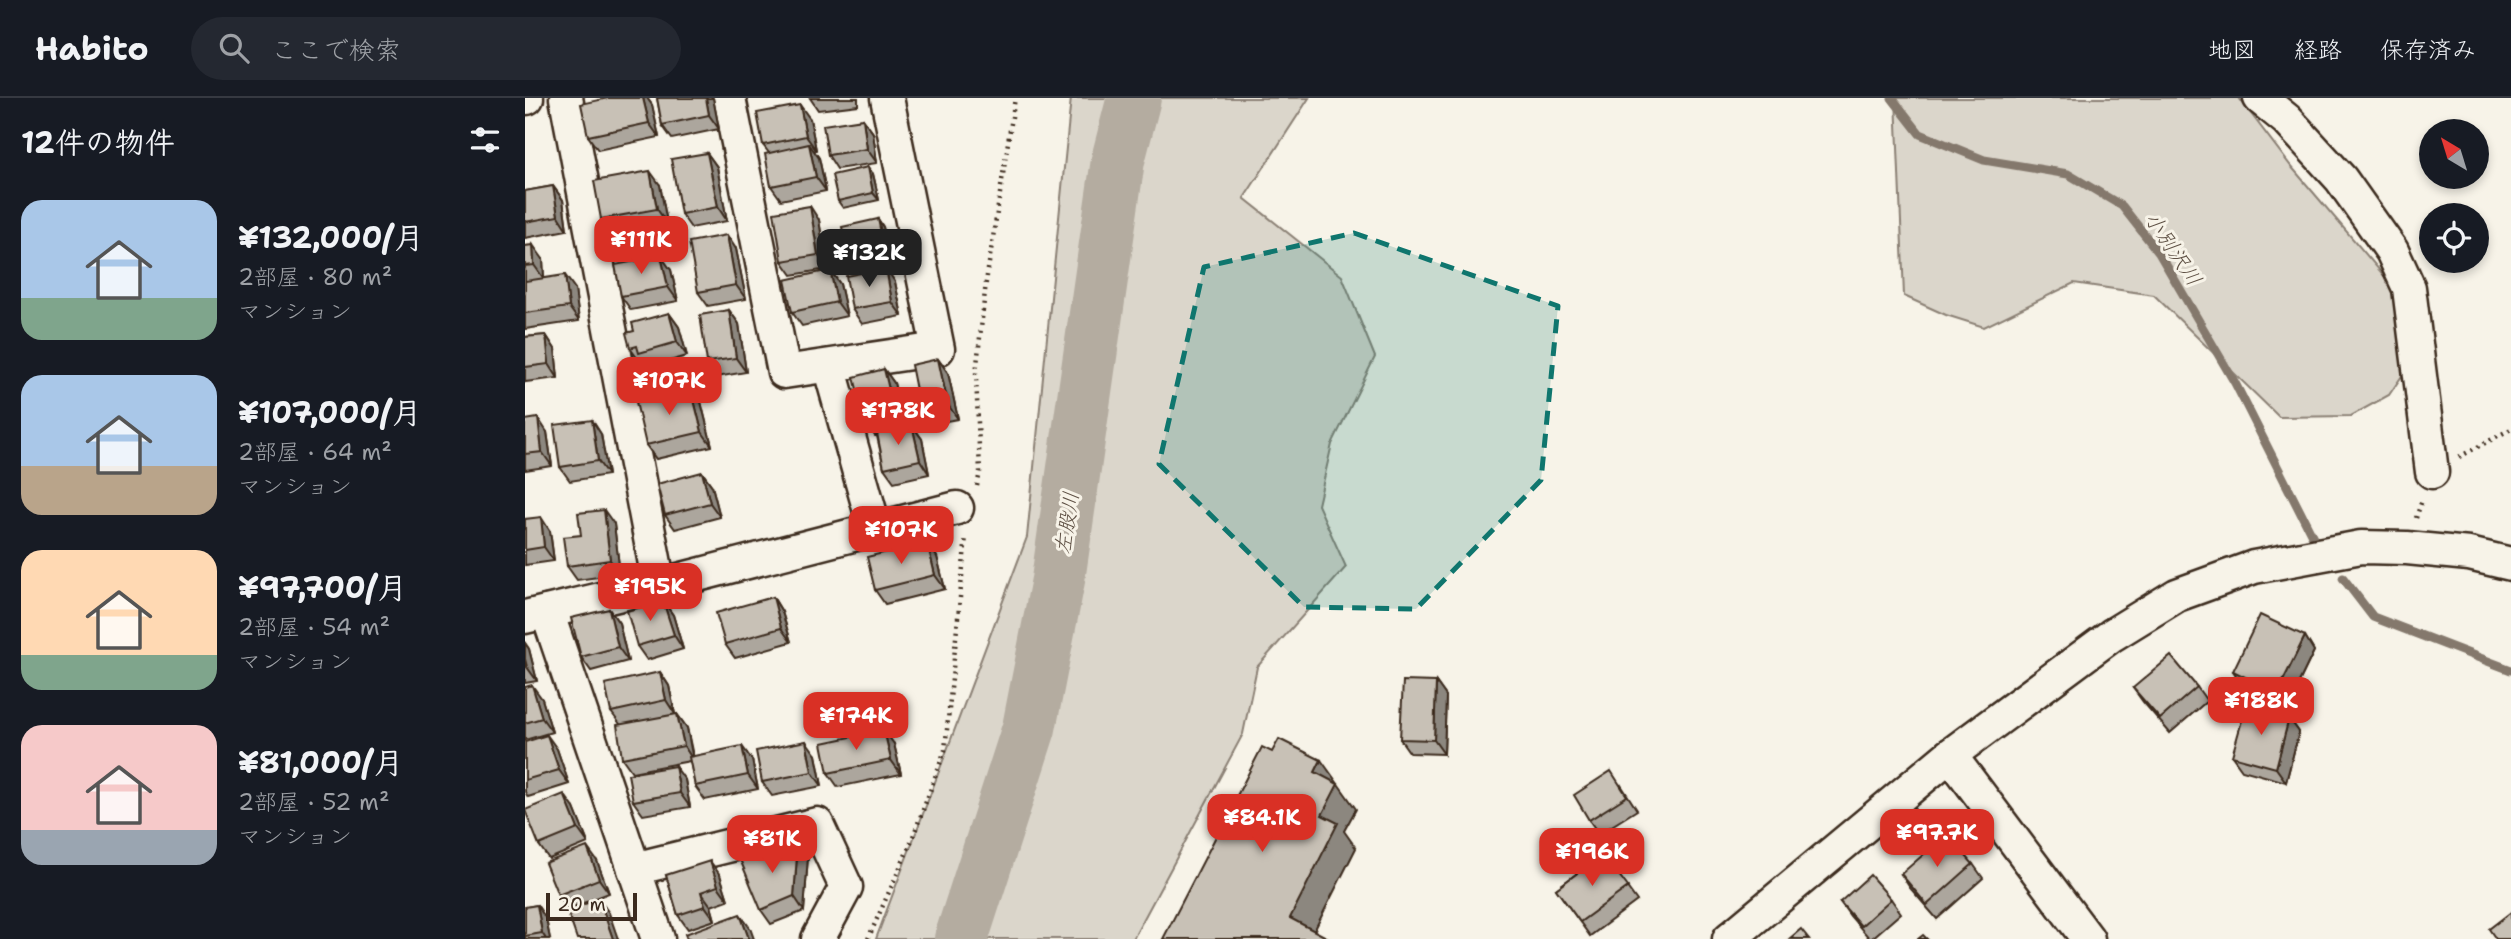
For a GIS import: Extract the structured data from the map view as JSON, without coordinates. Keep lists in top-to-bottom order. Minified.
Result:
{"water":["小別沢川","左股川"],"scale_bar":"20 m","north":"top left","page":{"header":"Habito","search":"ここで検索","nav":["地図","経路","保存済み"],"heading":"12件の物件","list":[{"name":"¥132,000/月","note":"2部屋 · 80 m² · マンション"},{"name":"¥107,000/月","note":"2部屋 · 64 m² · マンション"},{"name":"¥97,700/月","note":"2部屋 · 54 m² · マンション"},{"name":"¥81,000/月","note":"2部屋 · 52 m² · マンション"}],"price":["¥111K","¥132K","¥107K","¥178K","¥107K","¥195K","¥188K","¥174K","¥84.1K","¥97.7K","¥81K","¥196K"],"scale":"20 m"}}
